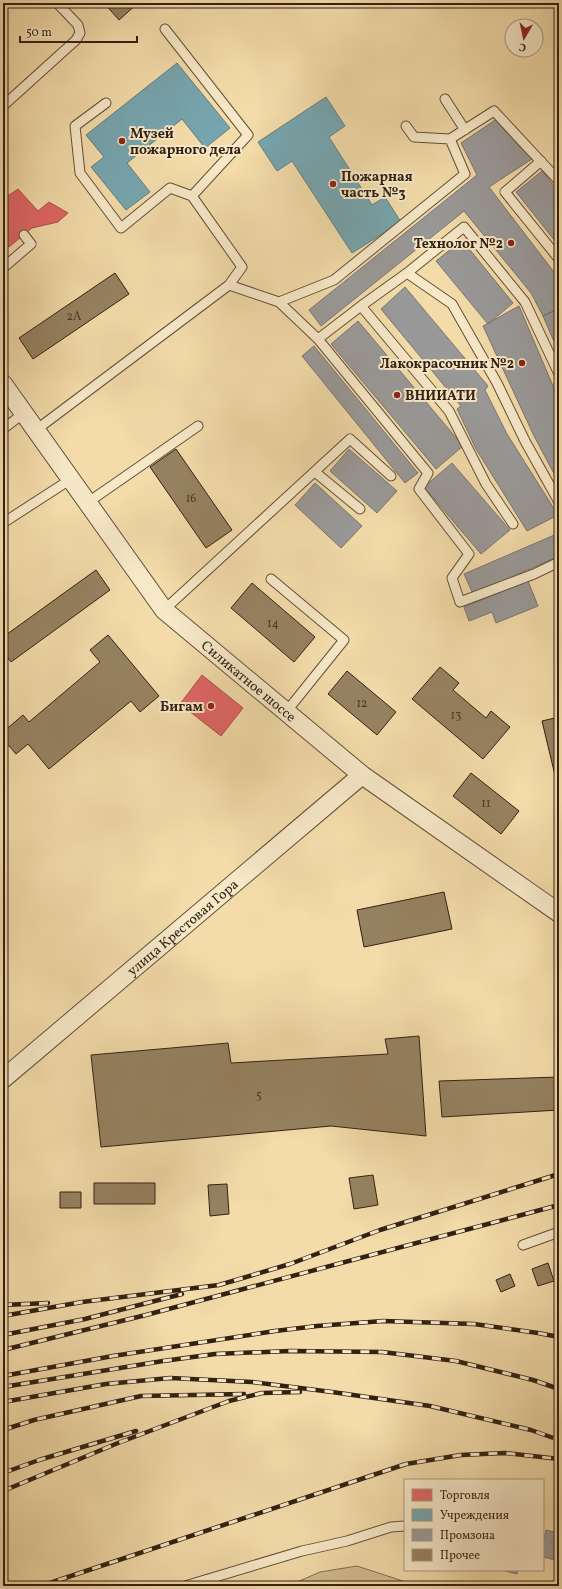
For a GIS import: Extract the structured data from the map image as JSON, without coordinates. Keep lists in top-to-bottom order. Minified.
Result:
{"streets":{"street":["Силикатное шоссе","улица Крестовая Гора"]},"crossings":[["Силикатное шоссе","улица Крестовая Гора"]],"places":["Музей пожарного дела","Пожарная часть №3","Технолог №2","Лакокрасочник №2","ВНИИАТИ","Бигам"],"house_numbers":["2А","16","14","12","13","11","5"],"legend":["Торговля","Учреждения","Промзона","Прочее"],"scale_bar":"50 m","north":"bottom"}
